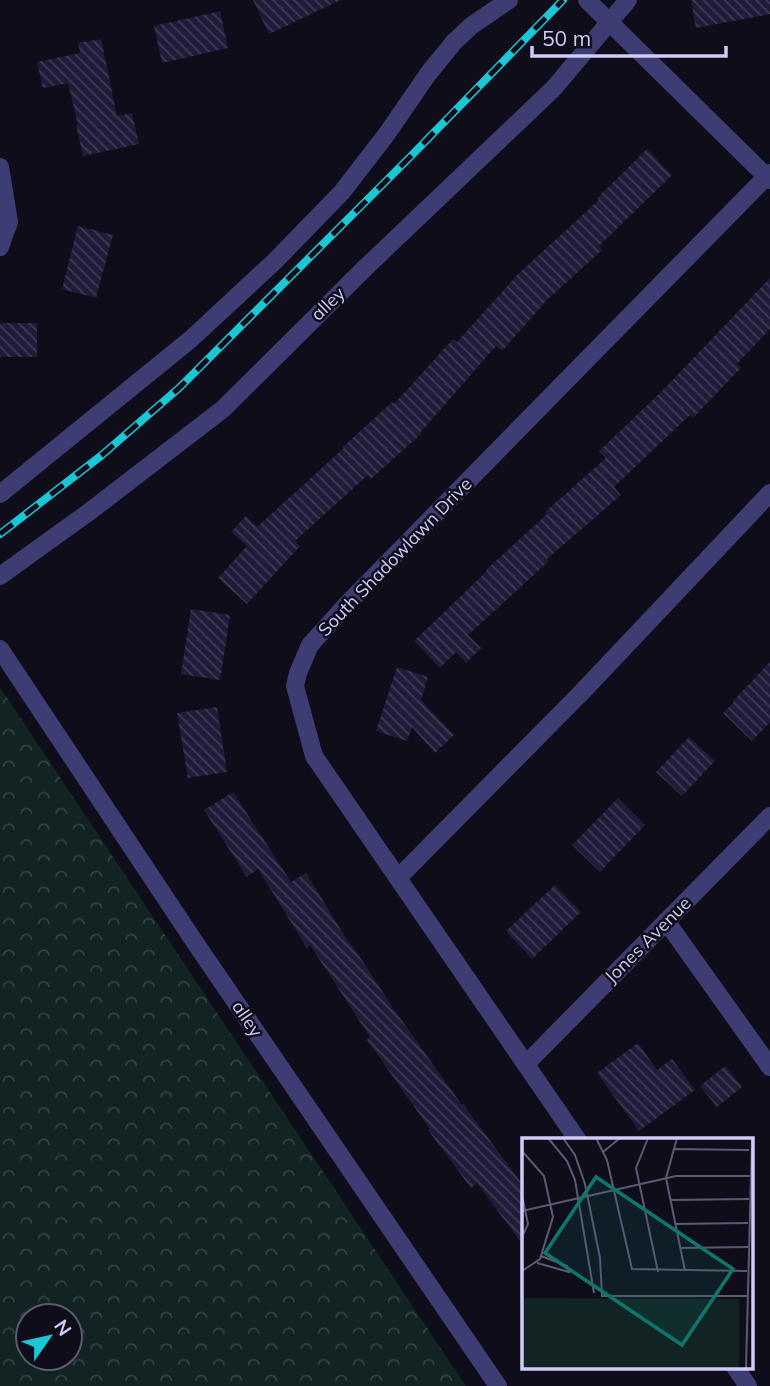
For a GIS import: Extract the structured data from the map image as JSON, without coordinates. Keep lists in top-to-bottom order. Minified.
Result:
{"streets":{"street":["alley","South Shadowlawn Drive","Jones Avenue"]},"crossings":[["South Shadowlawn Drive","Jones Avenue"]],"scale_bar":"50 m","north":"top right"}
